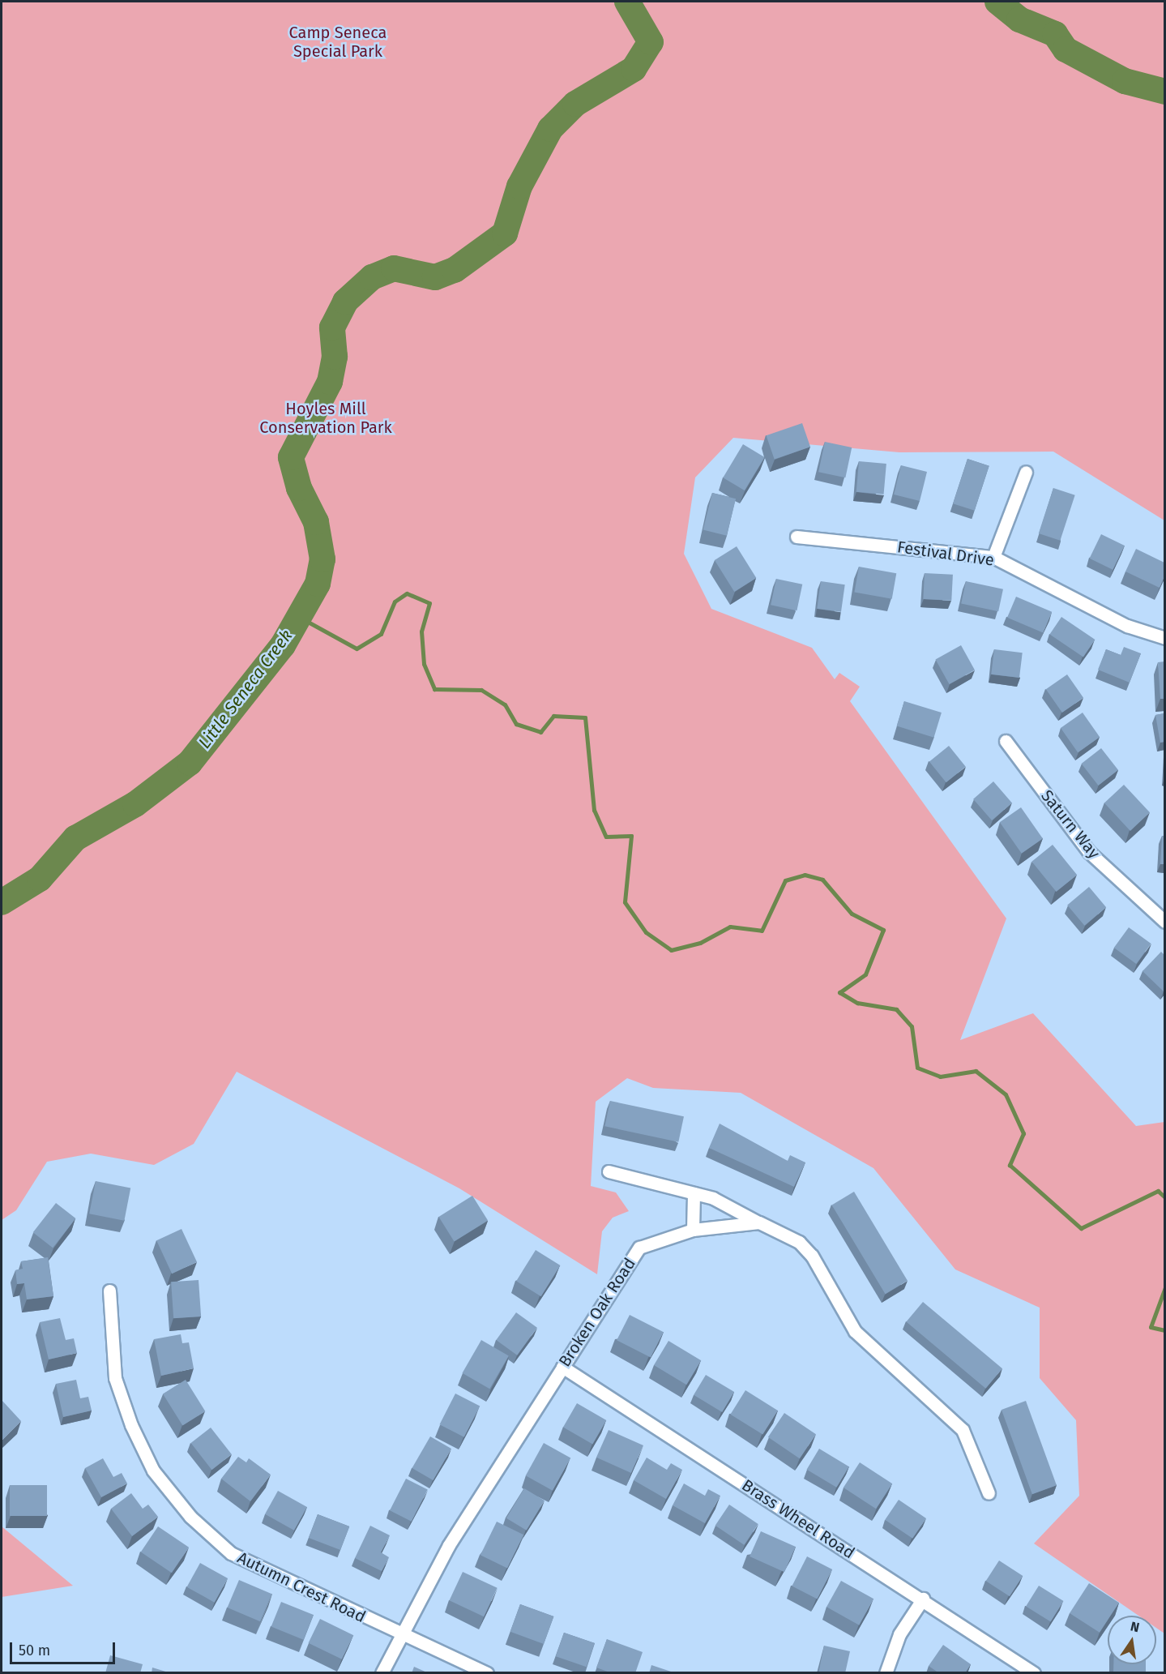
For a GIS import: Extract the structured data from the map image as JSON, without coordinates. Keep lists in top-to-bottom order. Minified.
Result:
{"streets":{"street":["Festival Drive","Saturn Way","Broken Oak Road","Brass Wheel Road","Autumn Crest Road"]},"crossings":[["Broken Oak Road","Brass Wheel Road"],["Broken Oak Road","Autumn Crest Road"]],"water":["Little Seneca Creek"],"parks":["Camp Seneca Special Park","Hoyles Mill Conservation Park"],"scale_bar":"50 m","north":"top"}
